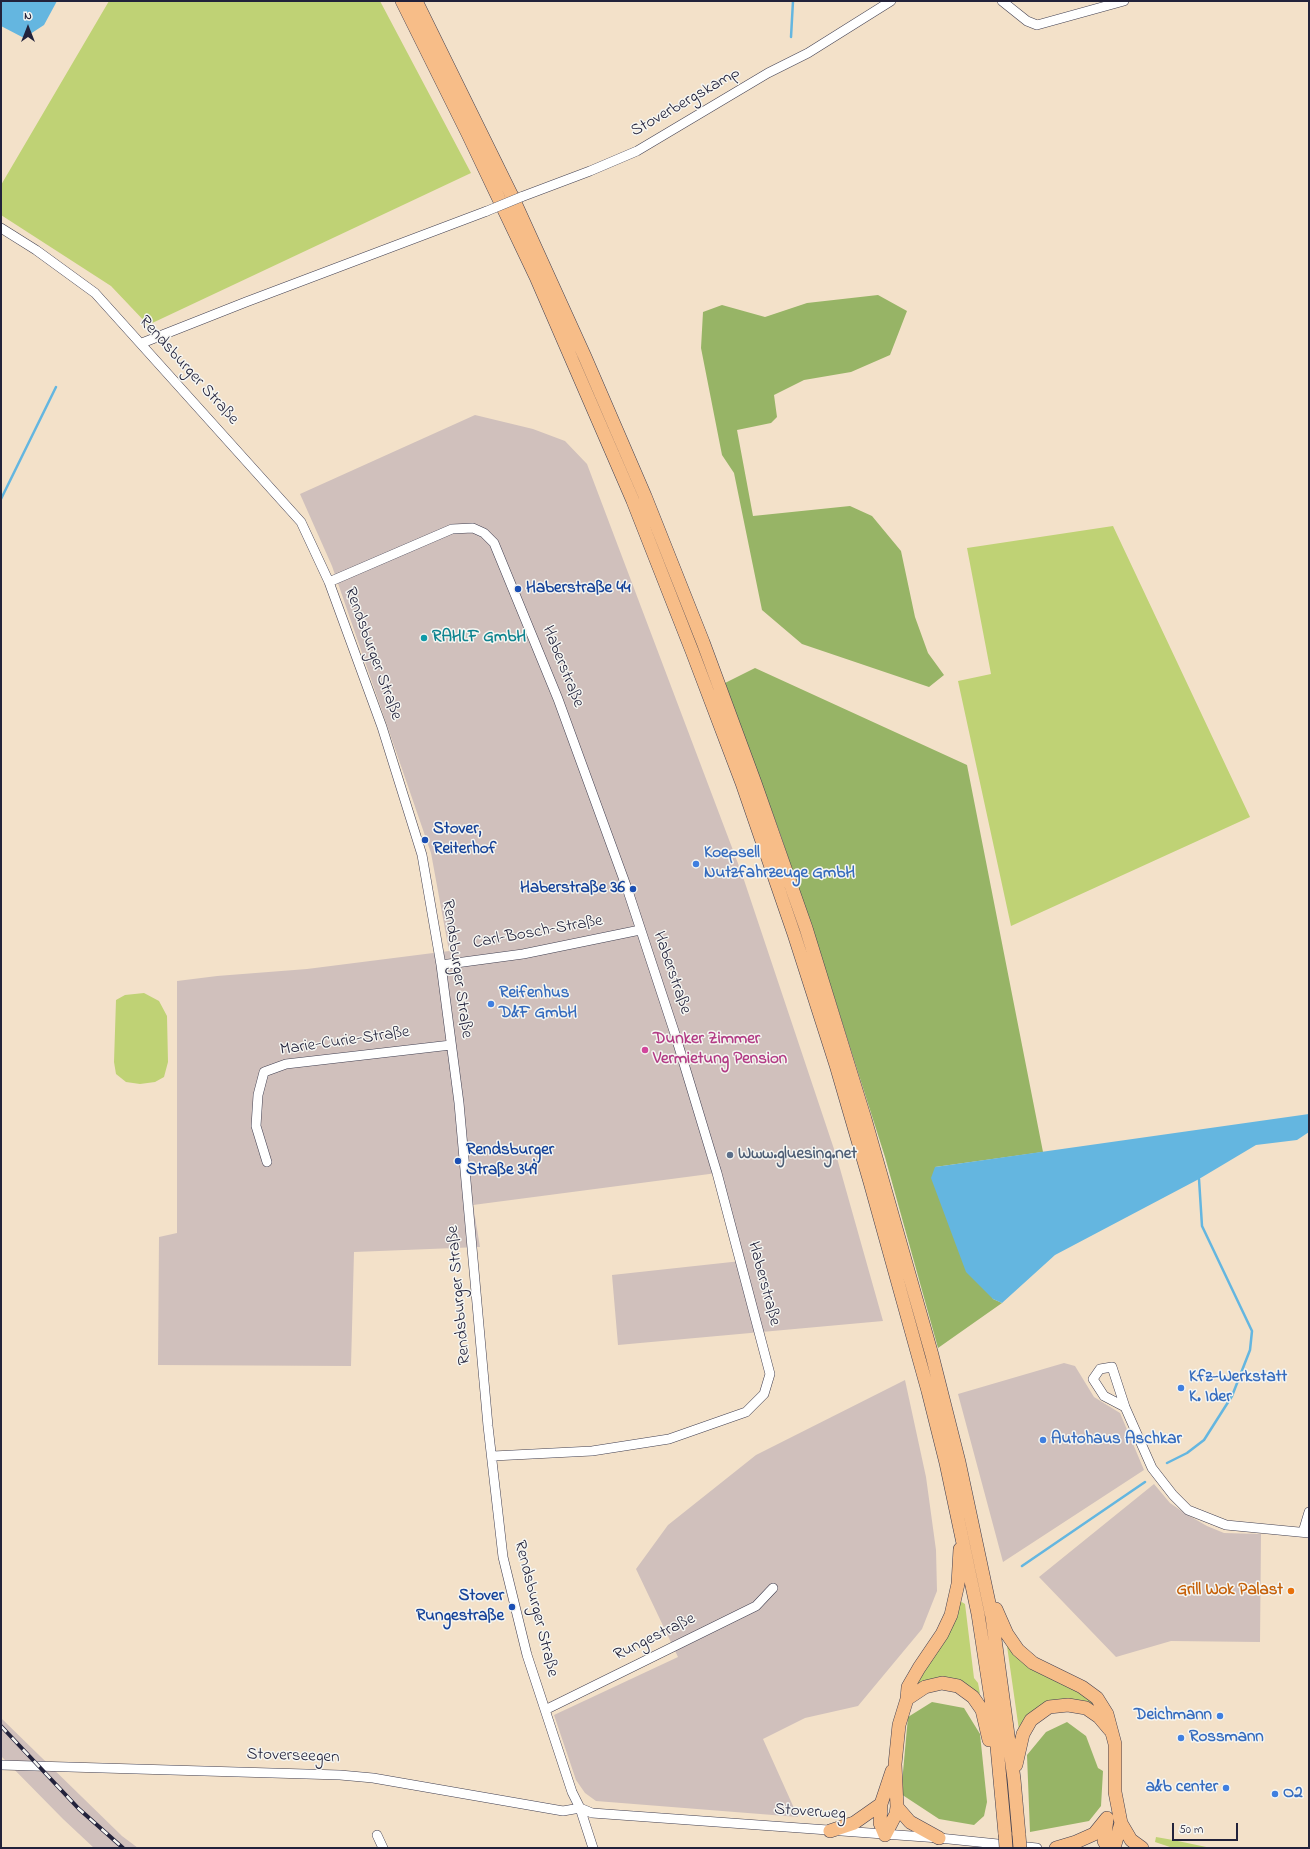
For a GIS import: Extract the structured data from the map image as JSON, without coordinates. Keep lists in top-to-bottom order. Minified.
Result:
{"streets":{"street":["Stoverbergskamp","Rendsburger Straße","Haberstraße","Carl-Bosch-Straße","Marie-Curie-Straße","Rungestraße","Stoverseegen","Stoverweg"]},"crossings":[["Stoverbergskamp","Rendsburger Straße"],["Rendsburger Straße","Haberstraße"],["Rendsburger Straße","Carl-Bosch-Straße"],["Rendsburger Straße","Marie-Curie-Straße"],["Rendsburger Straße","Rungestraße"],["Rendsburger Straße","Stoverseegen"],["Rendsburger Straße","Stoverweg"],["Haberstraße","Carl-Bosch-Straße"],["Stoverseegen","Stoverweg"]],"places":["Haberstraße 44","RAHLF GmbH","Stover, Reiterhof","Koepsell Nutzfahrzeuge GmbH","Haberstraße 36","Reifenhus D&F GmbH","Dunker Zimmer Vermietung Pension","Www.gluesing.net","Rendsburger Straße 349","Kfz-Werkstatt K. Ider","Autohaus Aschkar","Grill Wok Palast","Stover Rungestraße","Deichmann","Rossmann","a&b center","O2"],"scale_bar":"50 m","north":"top"}
